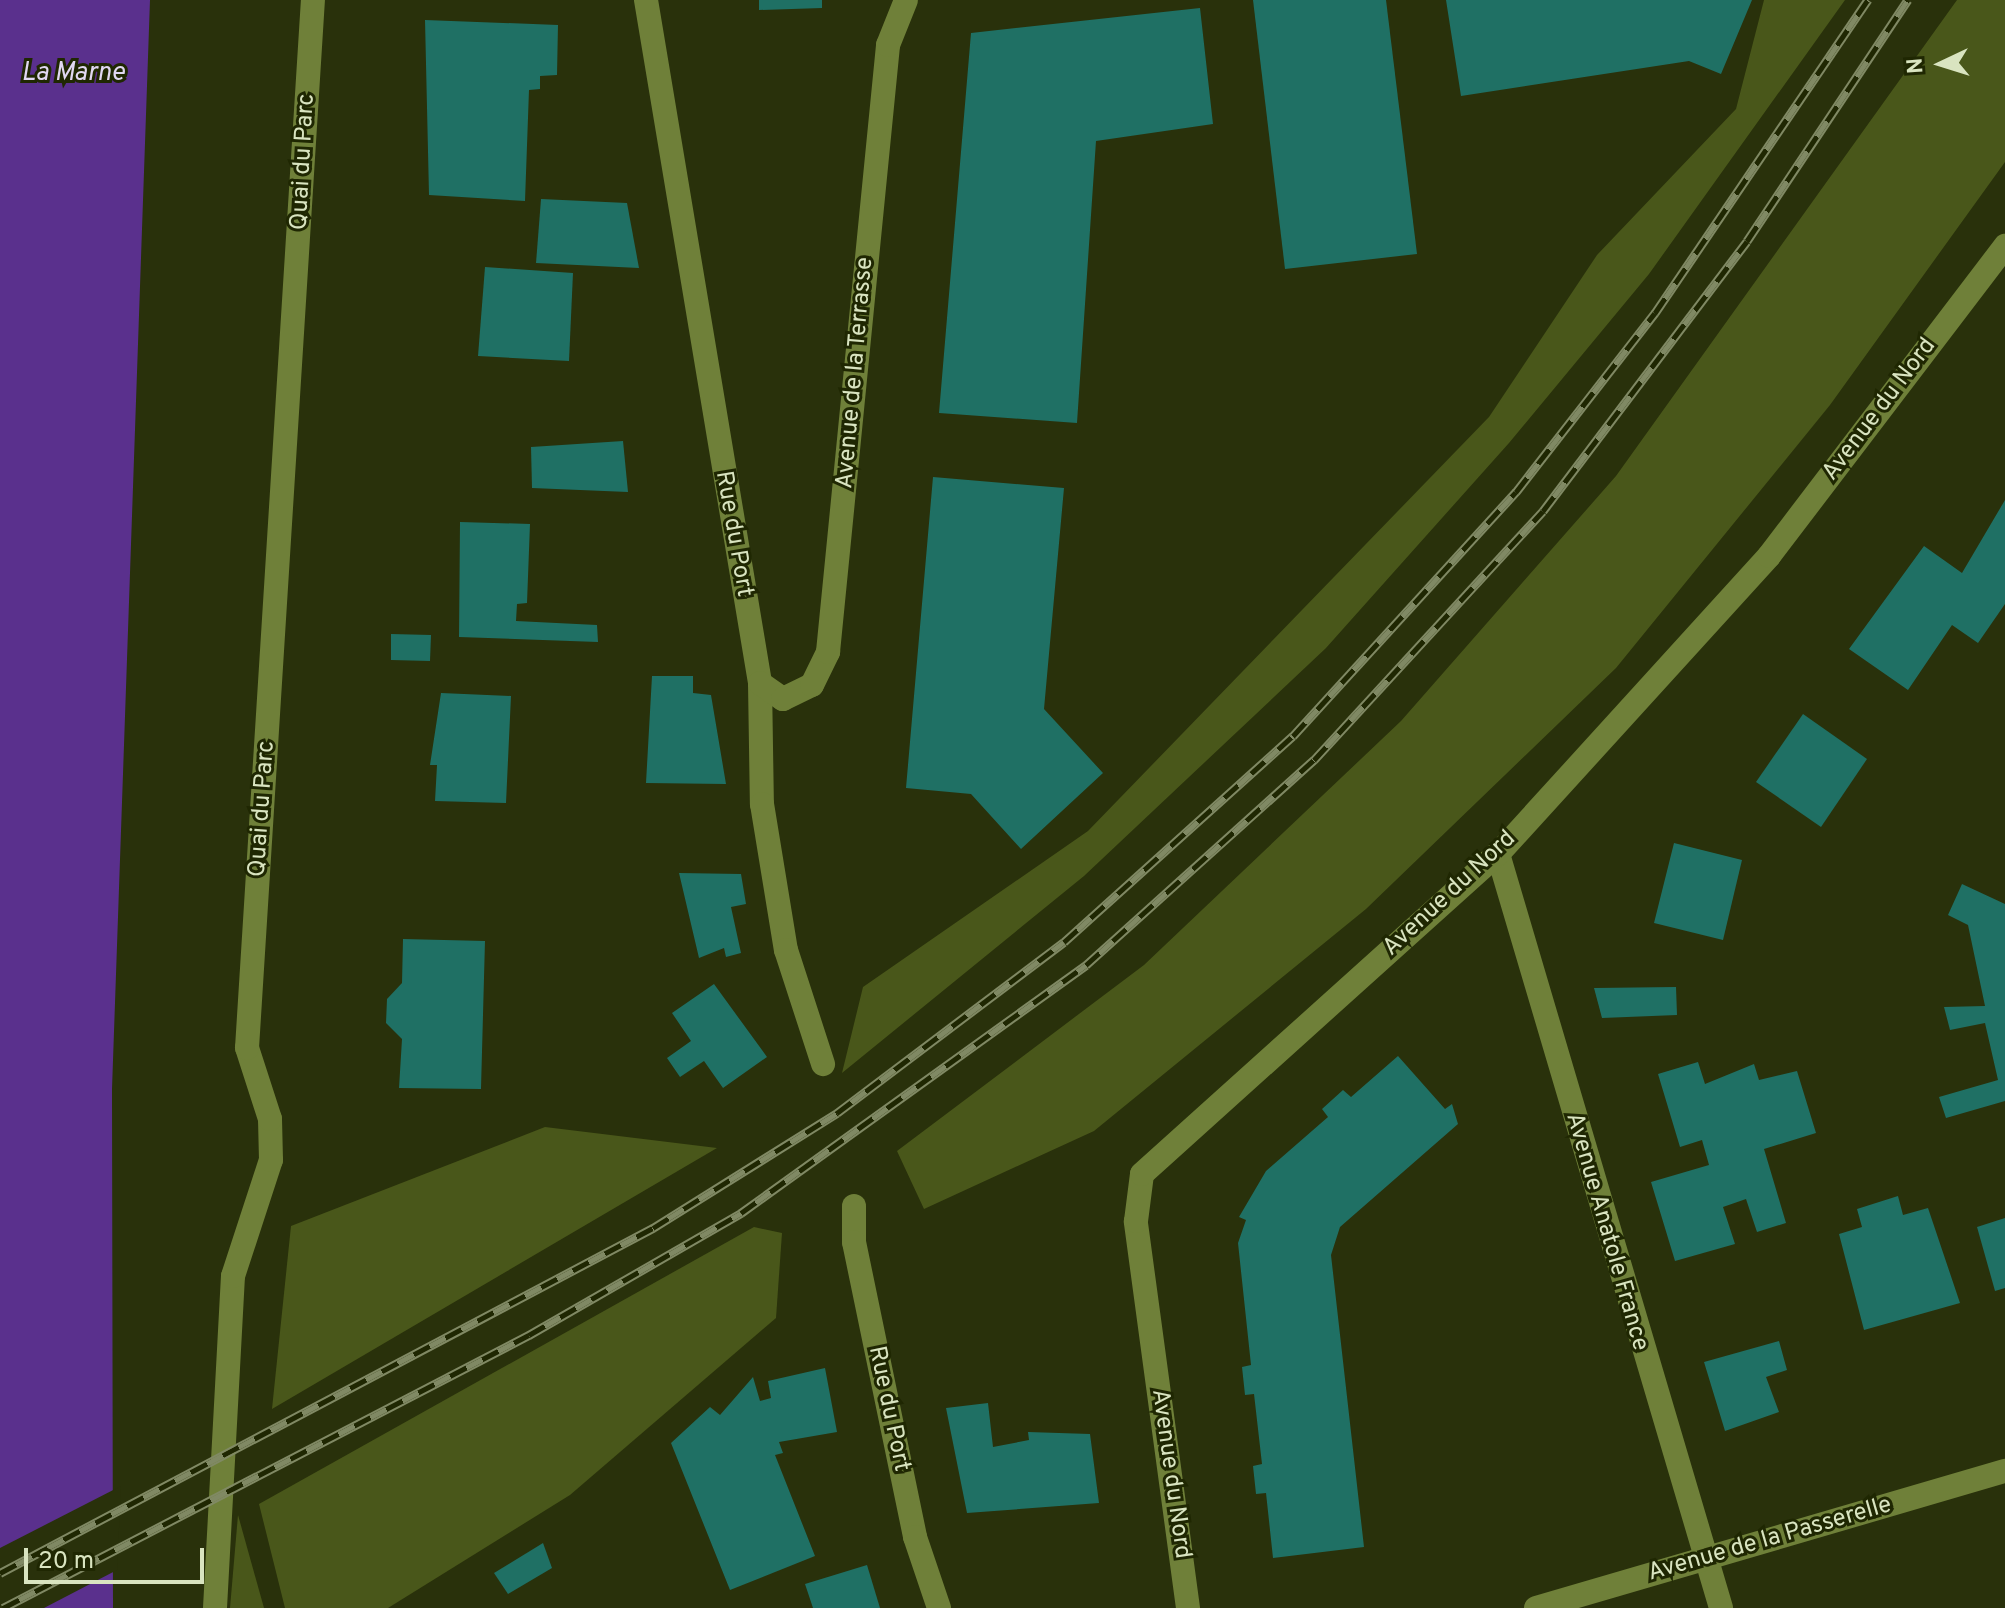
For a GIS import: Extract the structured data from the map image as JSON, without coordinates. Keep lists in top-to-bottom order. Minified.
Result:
{"streets":{"street":["Quai du Parc","Avenue de la Terrasse","Avenue du Nord","Rue du Port","Avenue Anatole France","Avenue de la Passerelle"]},"crossings":[["Avenue de la Terrasse","Rue du Port"],["Avenue du Nord","Avenue Anatole France"],["Avenue Anatole France","Avenue de la Passerelle"]],"water":["La Marne"],"scale_bar":"20 m","north":"left"}
